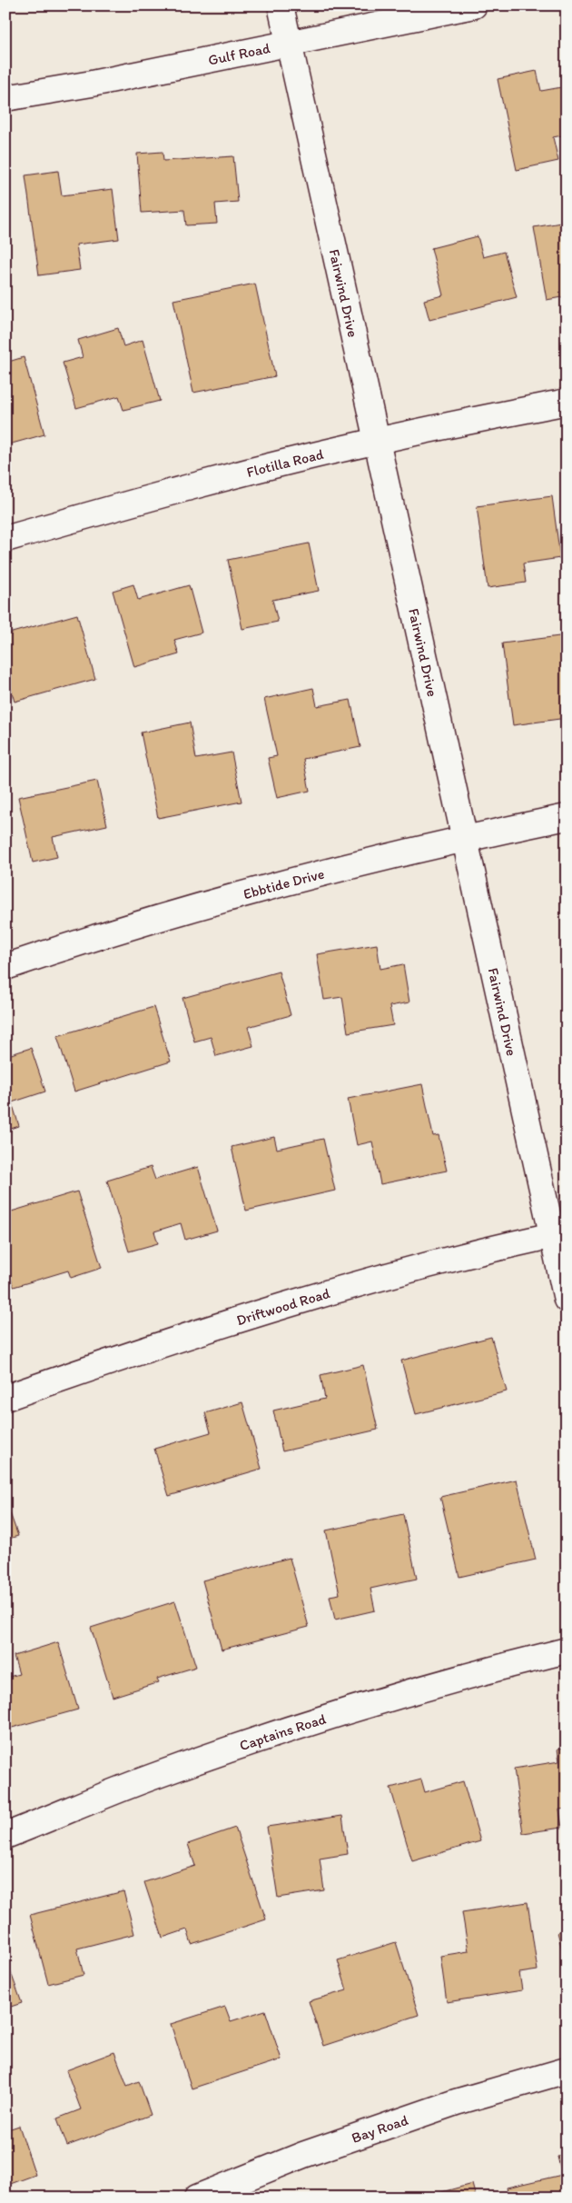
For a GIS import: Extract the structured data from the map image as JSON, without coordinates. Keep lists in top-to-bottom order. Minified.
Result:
{"streets":{"street":["Gulf Road","Fairwind Drive","Flotilla Road","Ebbtide Drive","Driftwood Road","Captains Road","Bay Road"]},"crossings":[["Gulf Road","Fairwind Drive"],["Fairwind Drive","Flotilla Road"],["Fairwind Drive","Ebbtide Drive"],["Fairwind Drive","Driftwood Road"]]}
